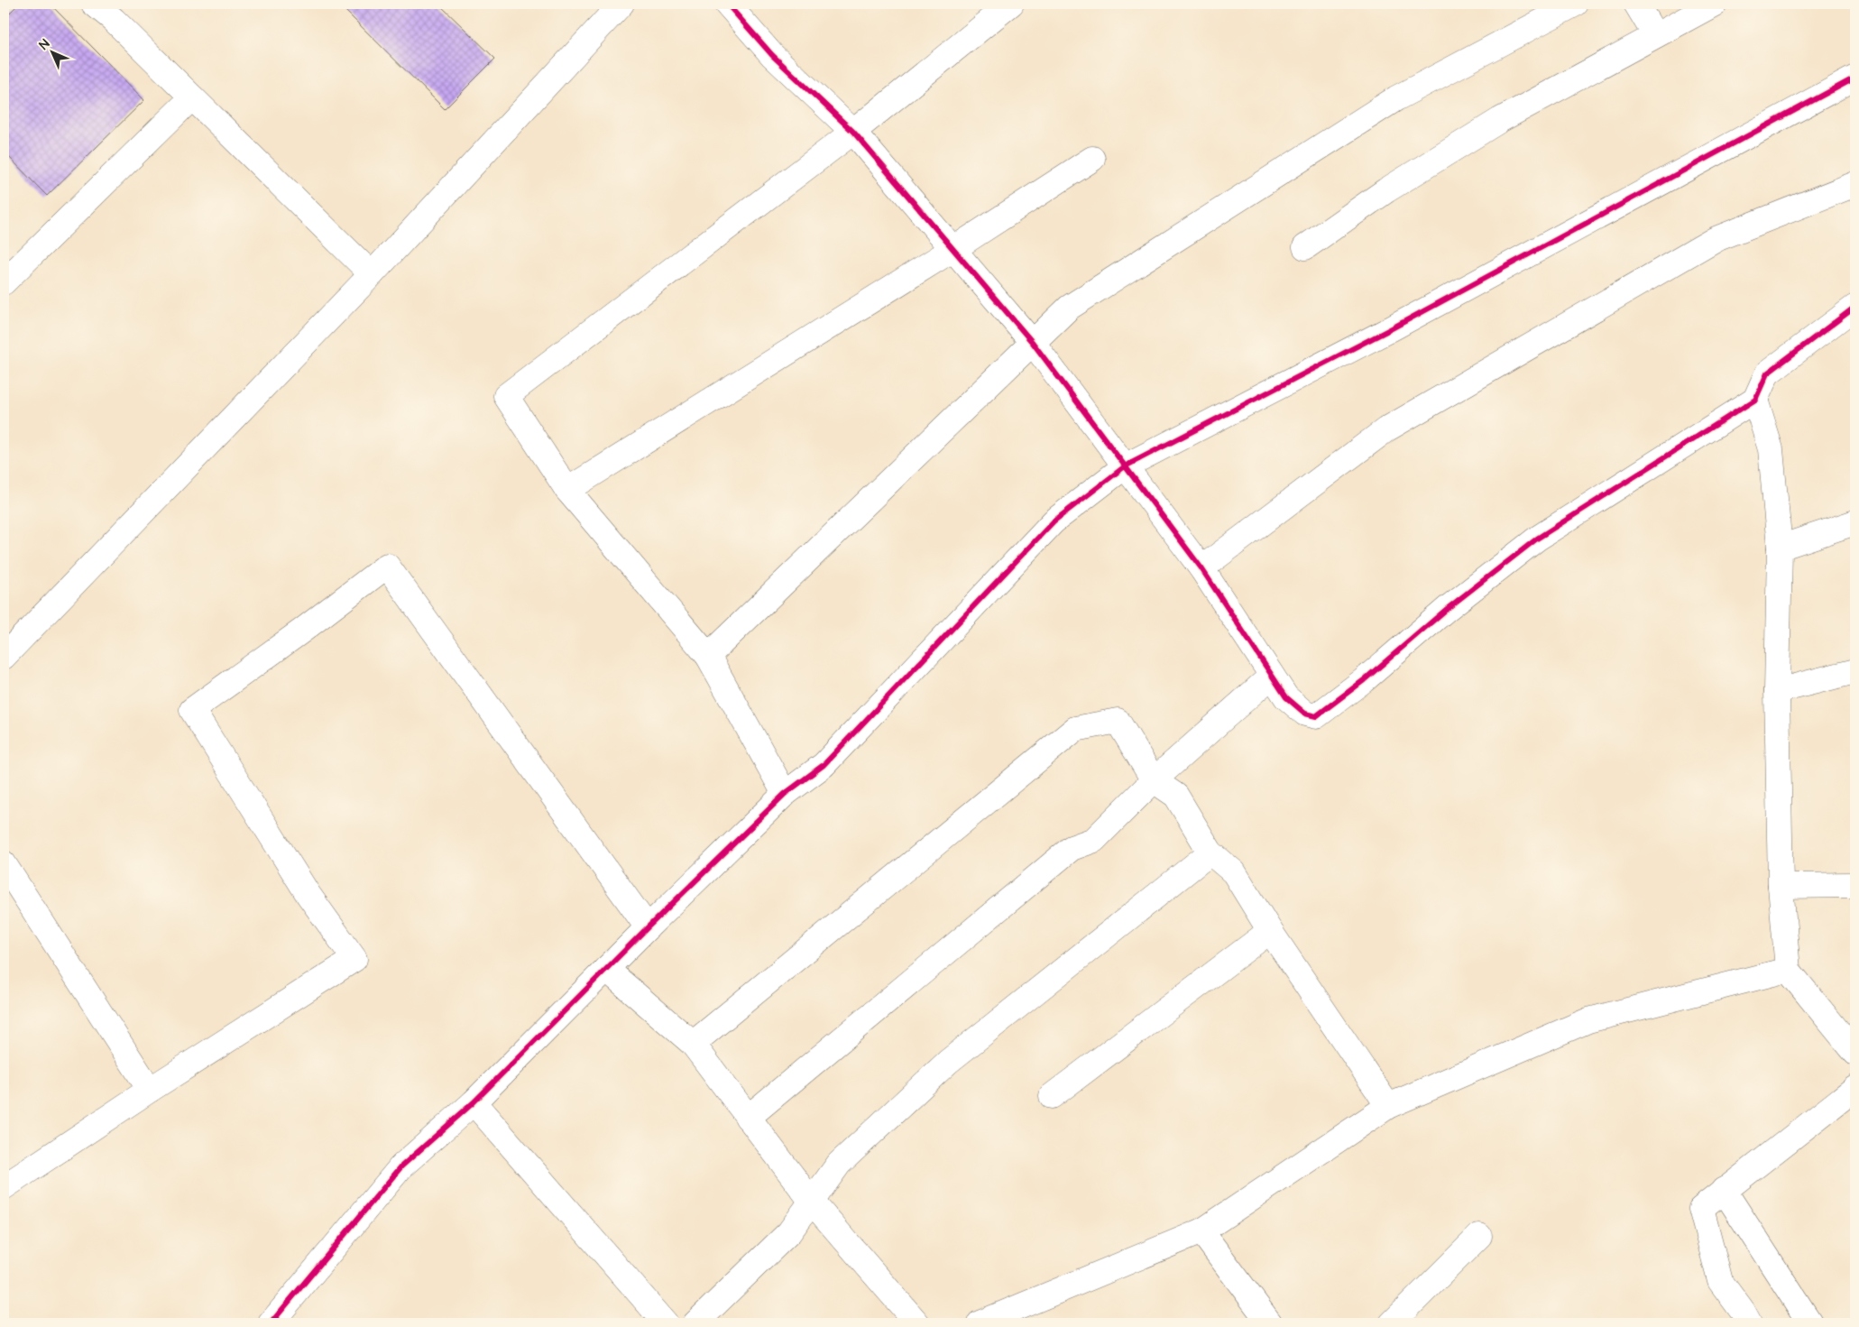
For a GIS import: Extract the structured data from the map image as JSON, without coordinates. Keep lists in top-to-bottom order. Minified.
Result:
{"north":"top left"}
